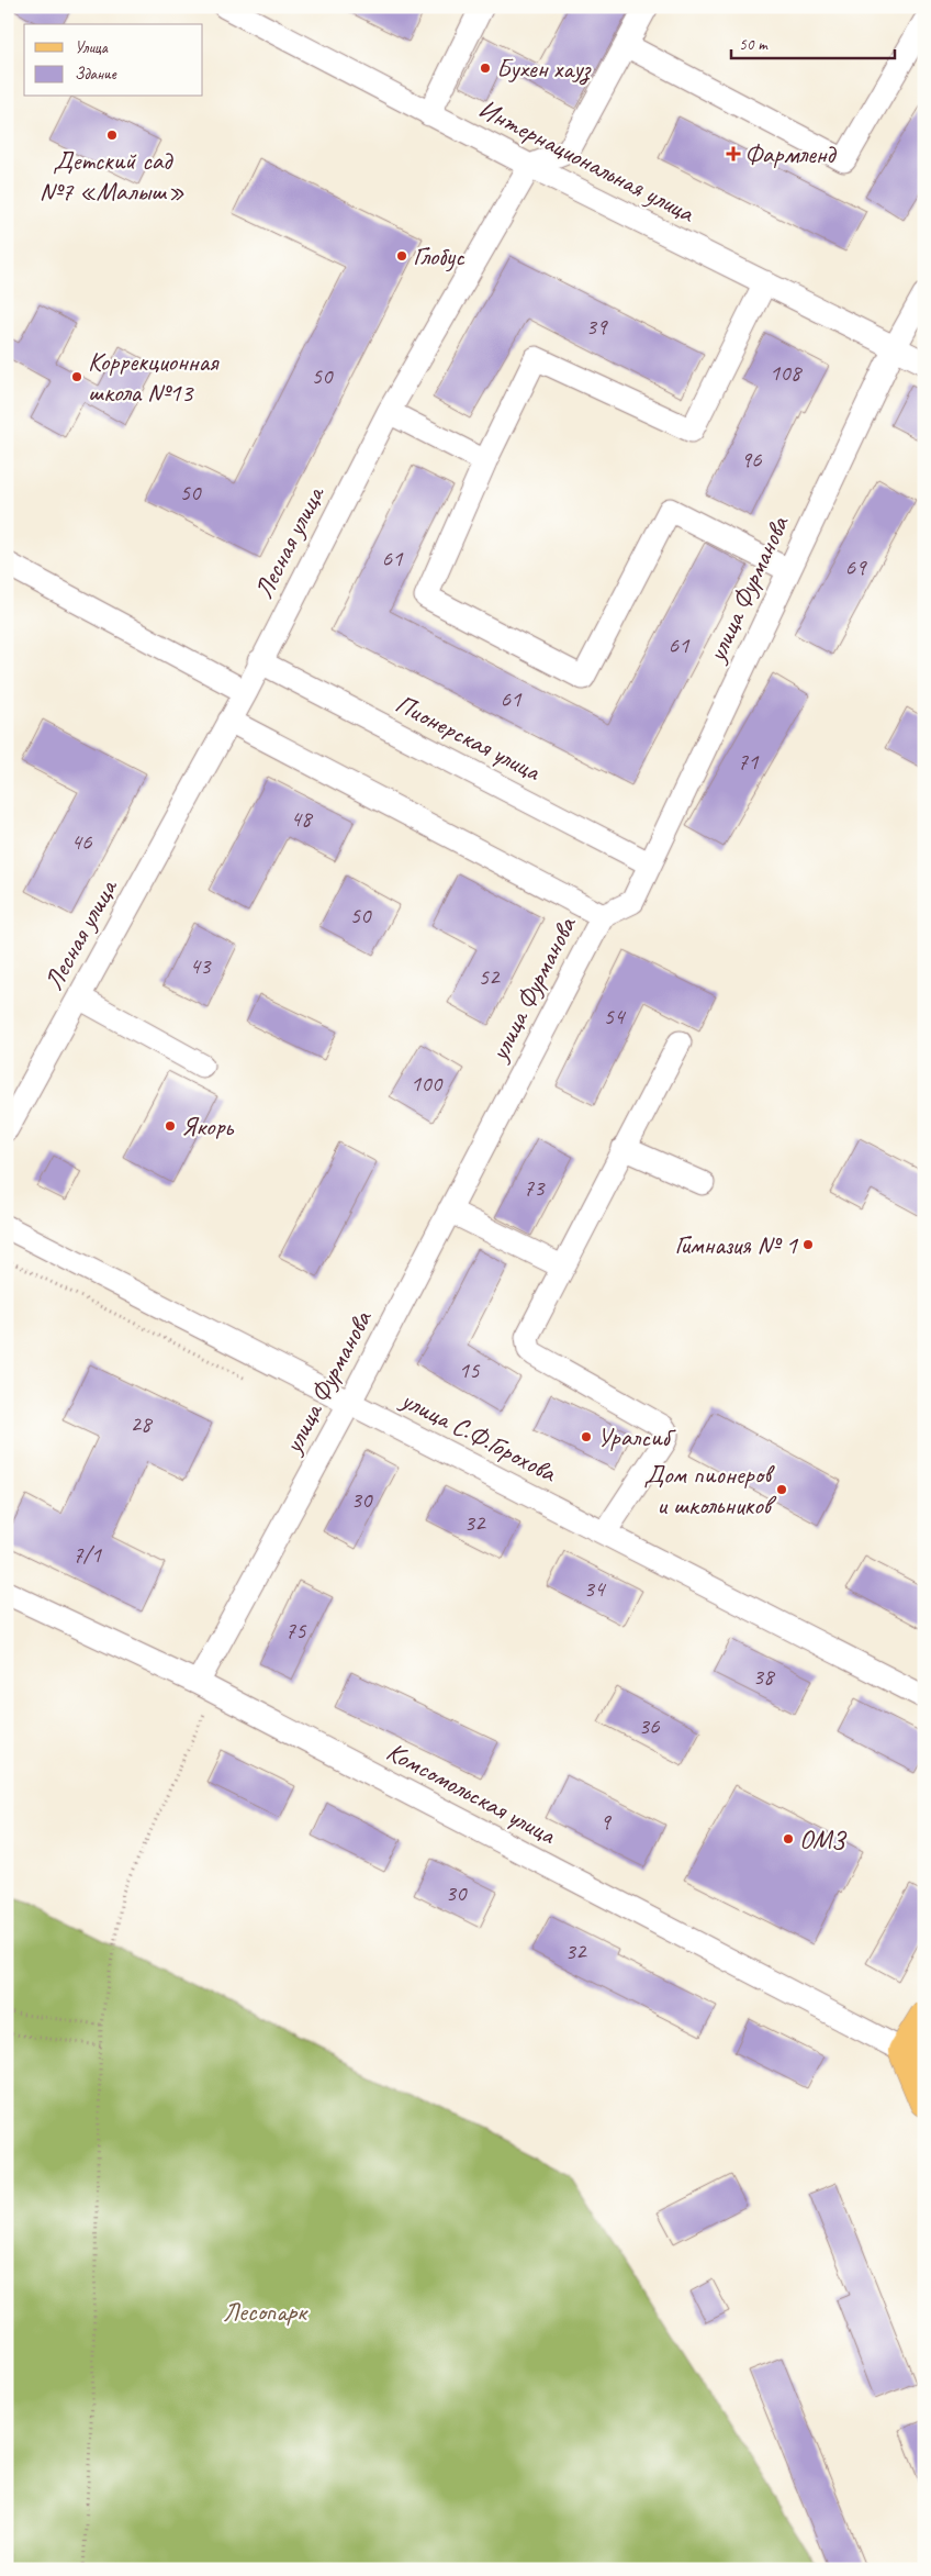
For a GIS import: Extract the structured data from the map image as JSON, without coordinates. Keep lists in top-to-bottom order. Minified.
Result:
{"streets":{"street":["Интернациональная улица","Лесная улица","улица Фурманова","Пионерская улица","улица С.Ф.Горохова","Комсомольская улица"]},"crossings":[["Интернациональная улица","Лесная улица"],["Интернациональная улица","улица Фурманова"],["Лесная улица","Пионерская улица"],["улица Фурманова","Пионерская улица"],["улица Фурманова","улица С.Ф.Горохова"],["улица Фурманова","Комсомольская улица"]],"parks":["Лесопарк"],"places":{"other":["Бухен хауз","Детский сад №7 «Малыш»","Глобус","Коррекционная школа №13","Якорь","Гимназия № 1","Уралсиб","Дом пионеров и школьников","ОМЗ"],"health":["Фармленд"]},"house_numbers":["39","108","50","96","50","61","69","61","61","71","48","46","50","43","52","54","100","73","15","28","30","32","7/1","34","75","38","36","9","30","32"],"legend":["Улица","Здание"],"scale_bar":"50 m"}
